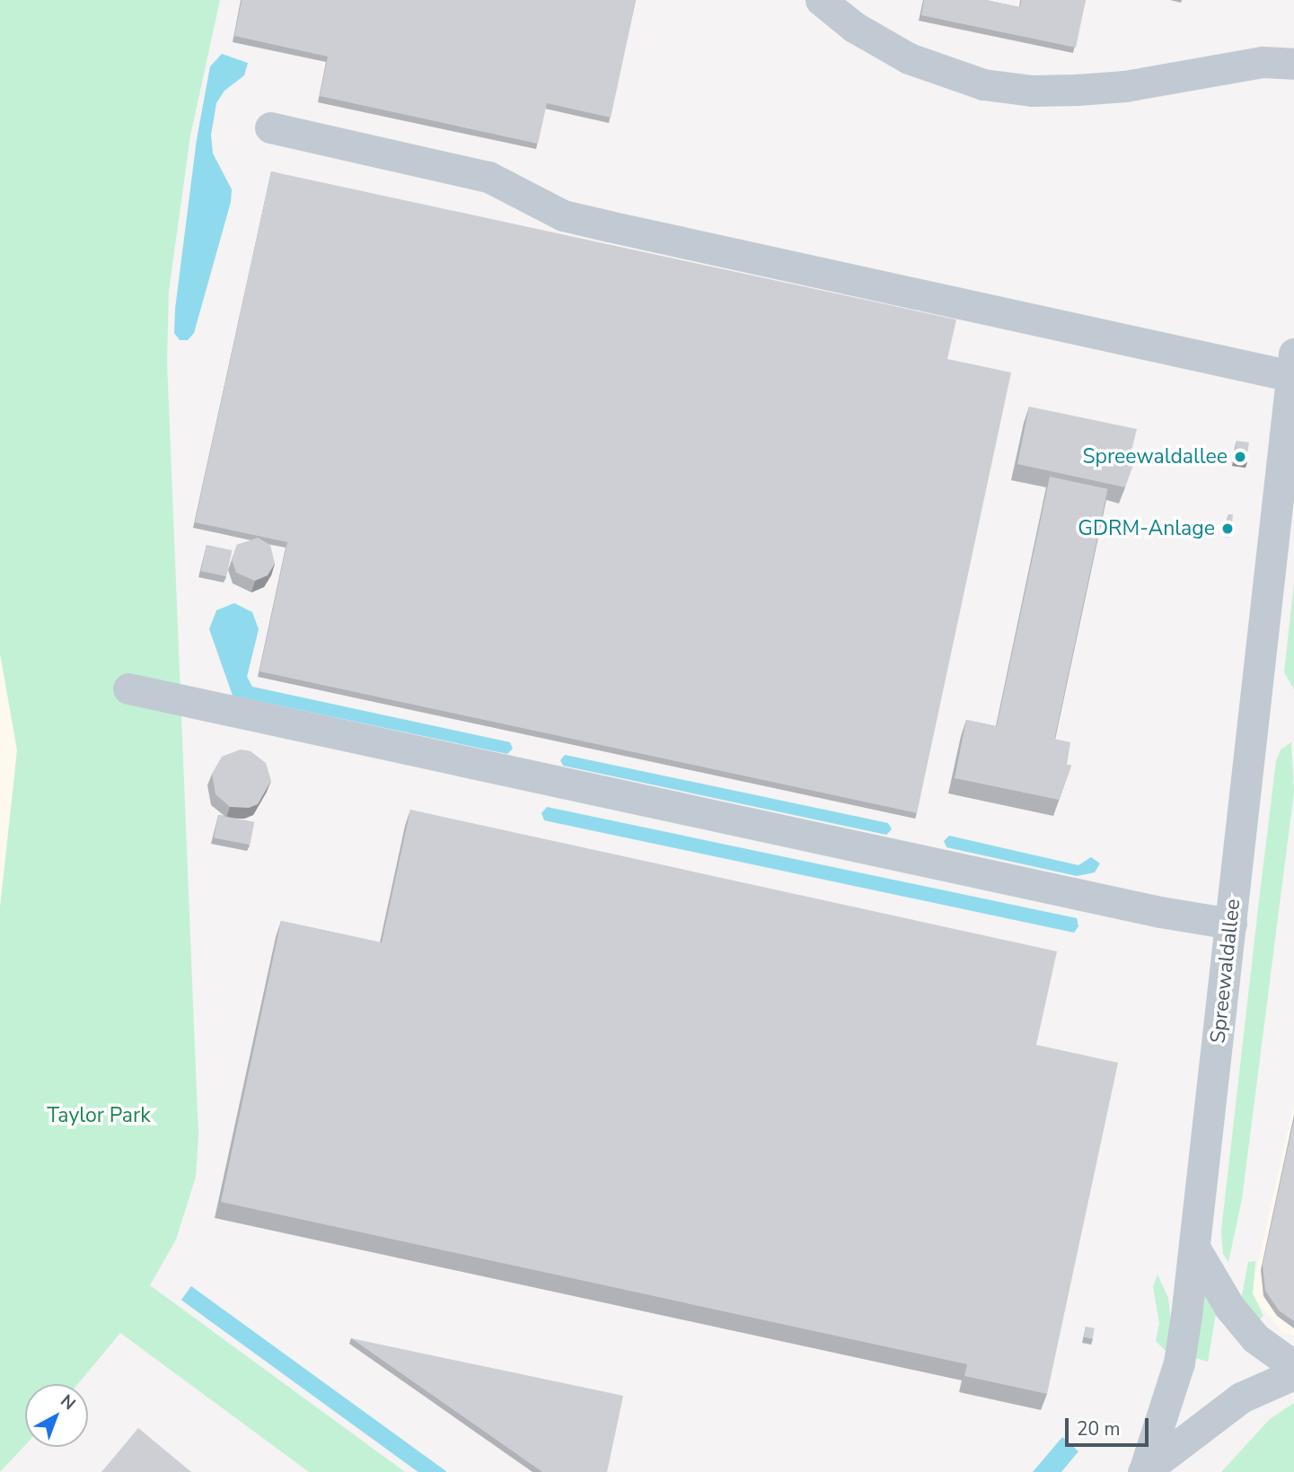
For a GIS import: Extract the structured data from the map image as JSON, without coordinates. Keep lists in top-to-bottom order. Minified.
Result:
{"streets":{"street":["Spreewaldallee"]},"parks":["Taylor Park"],"places":["Spreewaldallee","GDRM-Anlage"],"scale_bar":"20 m","north":"top right"}
